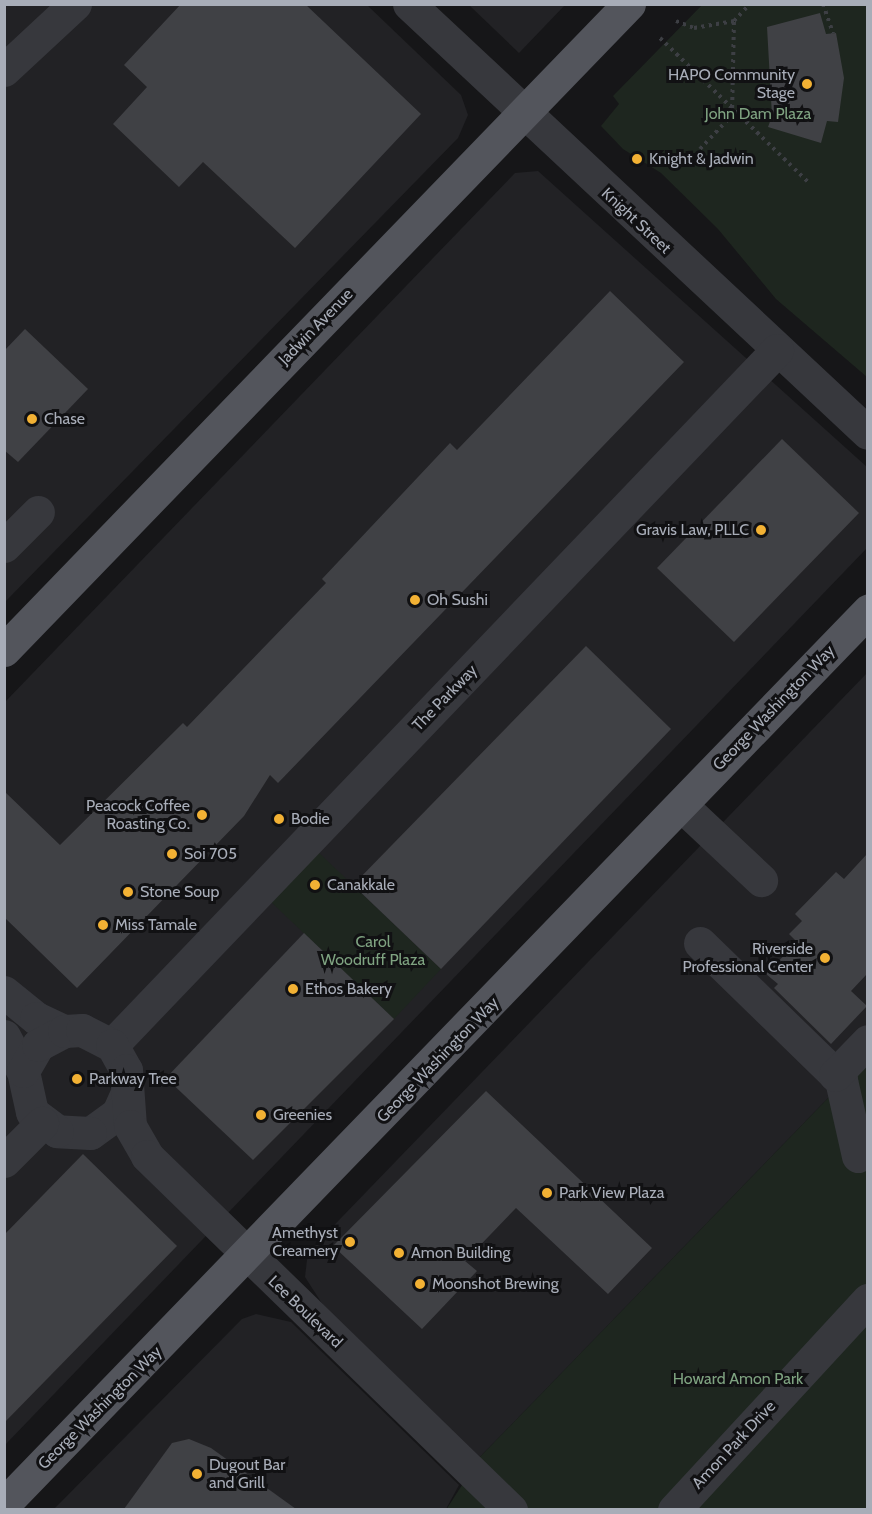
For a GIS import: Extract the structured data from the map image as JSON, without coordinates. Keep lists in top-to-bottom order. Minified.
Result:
{"streets":{"main road":["Jadwin Avenue","George Washington Way"],"street":["Knight Street","The Parkway","Lee Boulevard","Amon Park Drive"]},"crossings":[["Knight Street","Jadwin Avenue"],["Knight Street","The Parkway"],["The Parkway","Lee Boulevard"],["George Washington Way","Lee Boulevard"]],"parks":["John Dam Plaza","Carol Woodruff Plaza","Howard Amon Park"],"places":["HAPO Community Stage","Knight & Jadwin","Chase","Gravis Law, PLLC","Oh Sushi","Peacock Coffee Roasting Co.","Bodie","Soi 705","Canakkale","Stone Soup","Miss Tamale","Riverside Professional Center","Ethos Bakery","Parkway Tree","Greenies","Park View Plaza","Amethyst Creamery","Amon Building","Moonshot Brewing","Dugout Bar and Grill"]}
